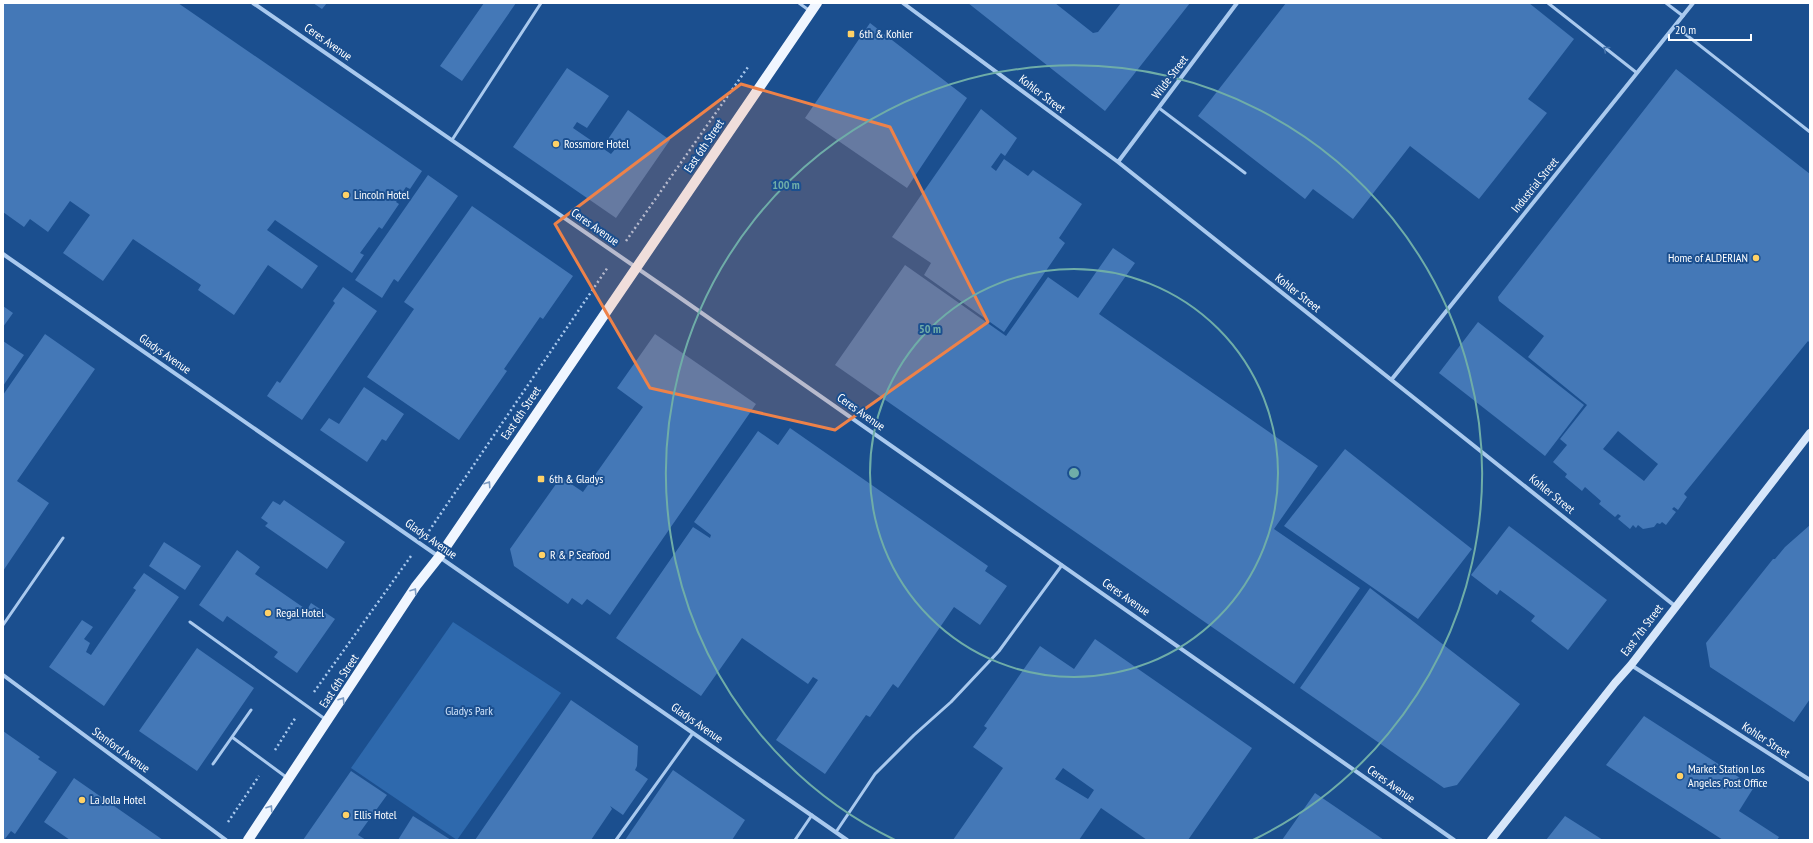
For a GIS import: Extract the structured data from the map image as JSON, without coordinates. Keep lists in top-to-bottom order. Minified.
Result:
{"streets":{"main road":["East 6th Street","East 7th Street"],"street":["Ceres Avenue","Wilde Street","Kohler Street","Industrial Street","Gladys Avenue","Stanford Avenue"]},"crossings":[["Ceres Avenue","East 6th Street"],["Wilde Street","Kohler Street"],["Kohler Street","Industrial Street"],["Kohler Street","East 7th Street"],["East 6th Street","Gladys Avenue"]],"one_way":["East 6th Street"],"parks":["Gladys Park"],"places":{"transit":["6th & Kohler","6th & Gladys"],"other":["Rossmore Hotel","Lincoln Hotel","Home of ALDERIAN","R & P Seafood","Regal Hotel","Market Station Los Angeles Post Office","La Jolla Hotel","Ellis Hotel"]},"scale_bar":"20 m","rings":["100 m","50 m"]}
